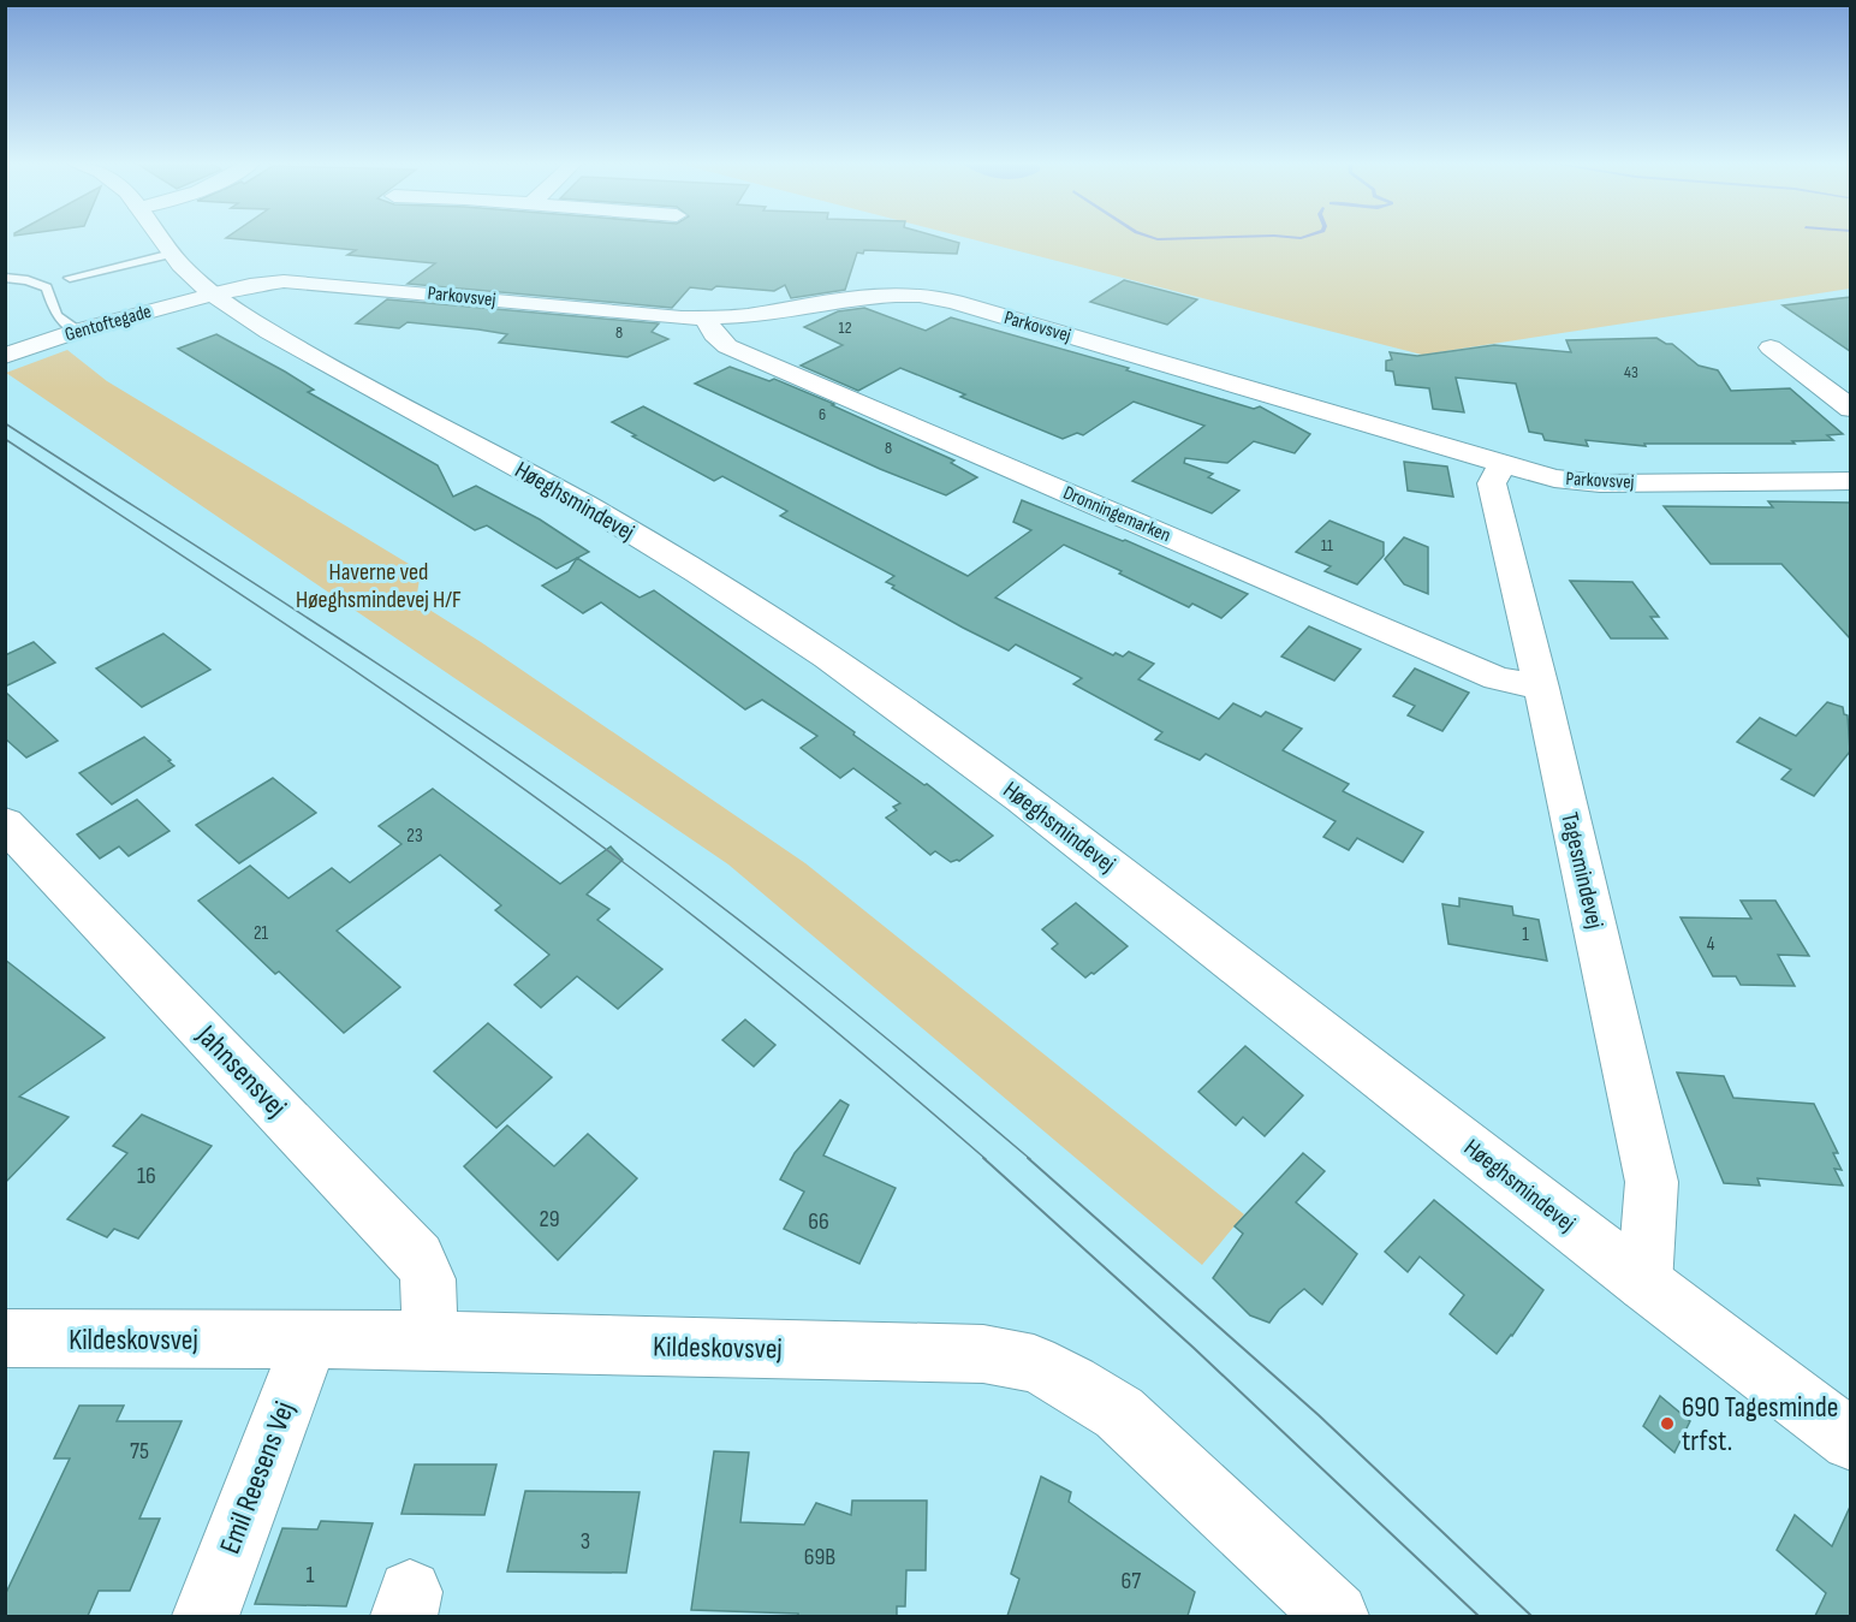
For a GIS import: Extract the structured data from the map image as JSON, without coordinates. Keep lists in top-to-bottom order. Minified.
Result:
{"streets":{"street":["Parkovsvej","Gentoftegade","Høeghsmindevej","Dronningemarken","Tagesmindevej","Jahnsensvej","Kildeskovsvej","Emil Reesens Vej"]},"crossings":[["Parkovsvej","Gentoftegade"],["Parkovsvej","Høeghsmindevej"],["Parkovsvej","Dronningemarken"],["Parkovsvej","Tagesmindevej"],["Gentoftegade","Høeghsmindevej"],["Høeghsmindevej","Tagesmindevej"],["Dronningemarken","Tagesmindevej"],["Jahnsensvej","Kildeskovsvej"],["Kildeskovsvej","Emil Reesens Vej"]],"parks":["Haverne ved Høeghsmindevej H/F"],"places":["690 Tagesminde trfst."],"house_numbers":["12","8","43","6","8","11","23","21","1","4","16","29","66","75","3","69B","1","67"]}
